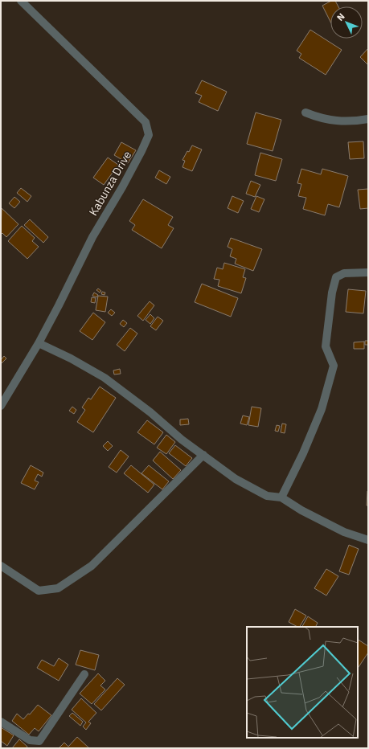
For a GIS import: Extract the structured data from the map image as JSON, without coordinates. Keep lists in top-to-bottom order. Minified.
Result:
{"streets":{"street":["Kabunza Drive"]},"north":"top left"}
